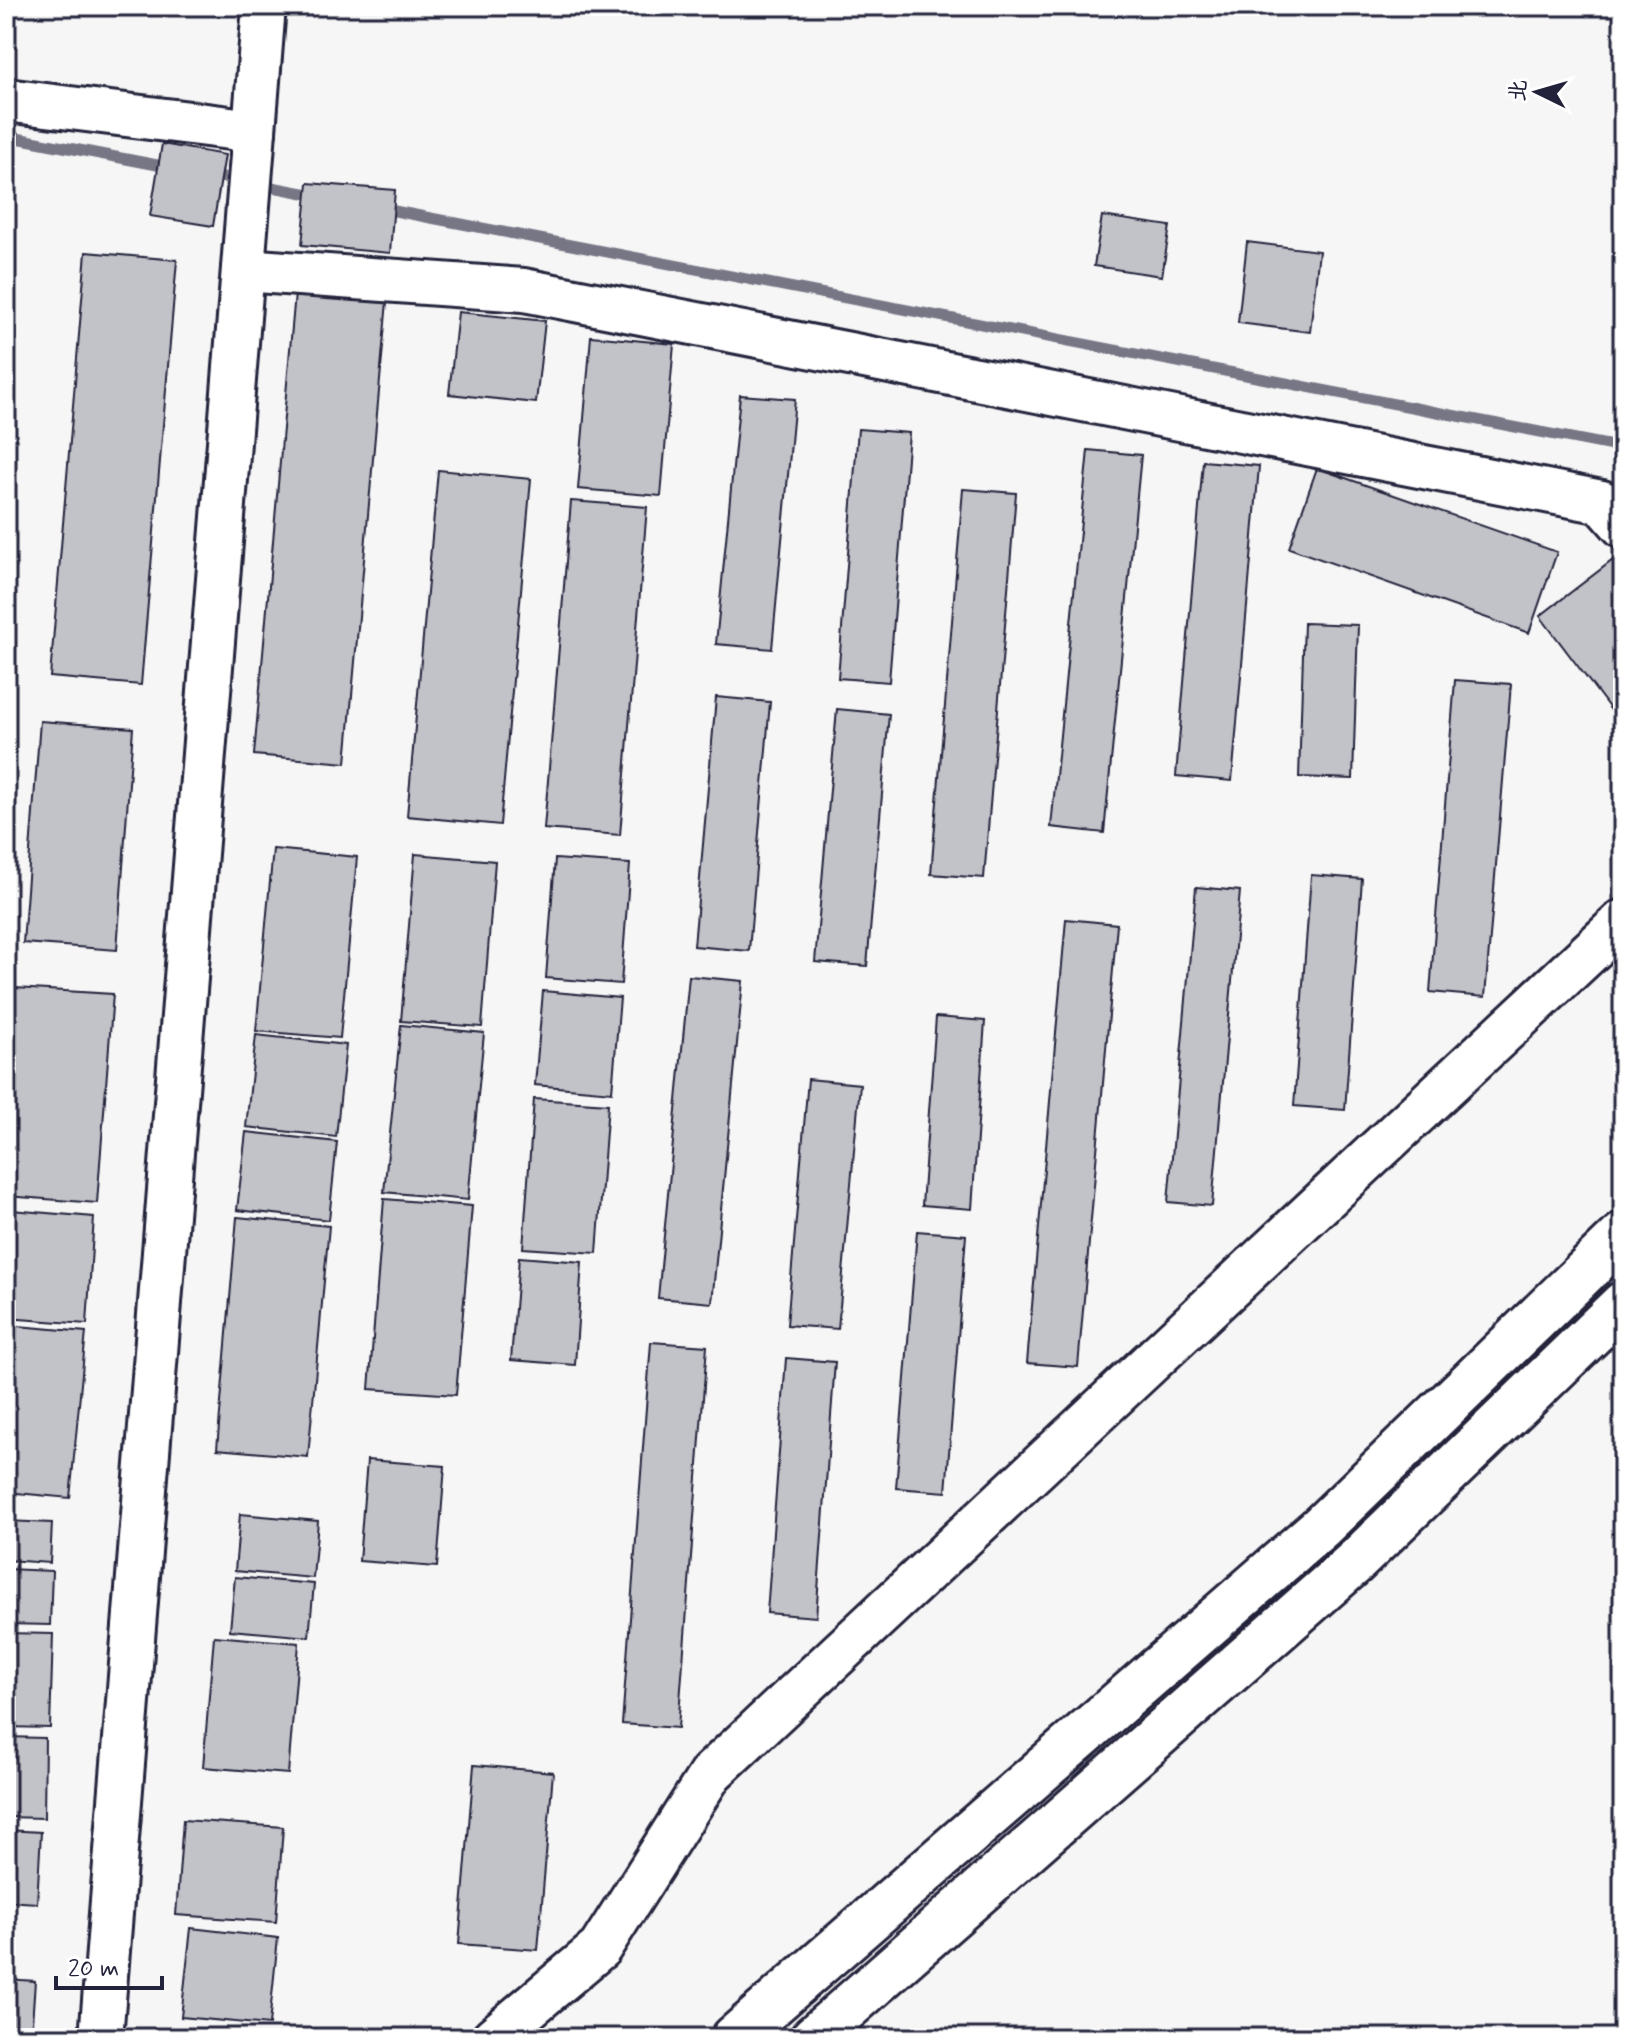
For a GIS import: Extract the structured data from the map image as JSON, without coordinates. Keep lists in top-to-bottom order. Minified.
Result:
{"scale_bar":"20 m","north":"left"}
